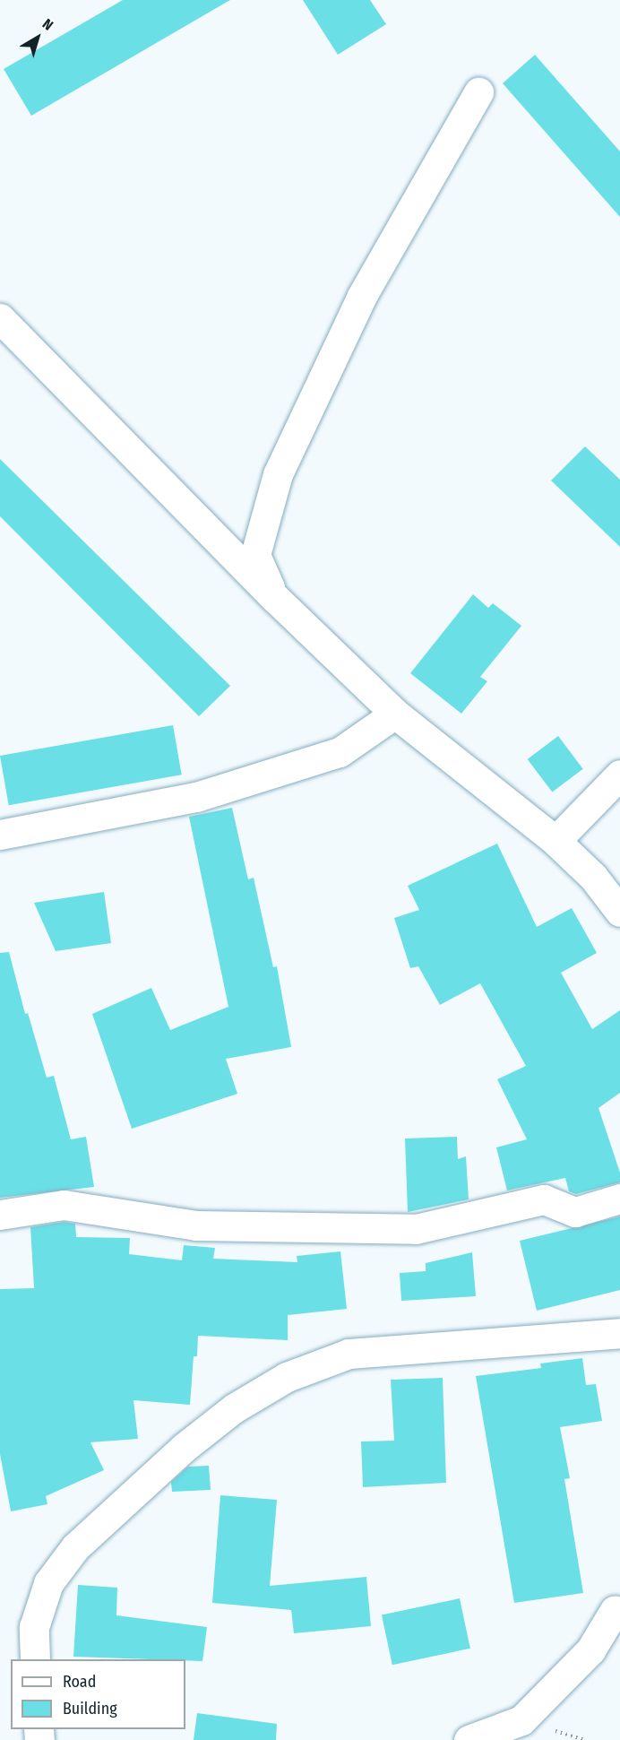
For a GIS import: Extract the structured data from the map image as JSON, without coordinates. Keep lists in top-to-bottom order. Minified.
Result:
{"legend":["Road","Building"],"north":"top right"}
